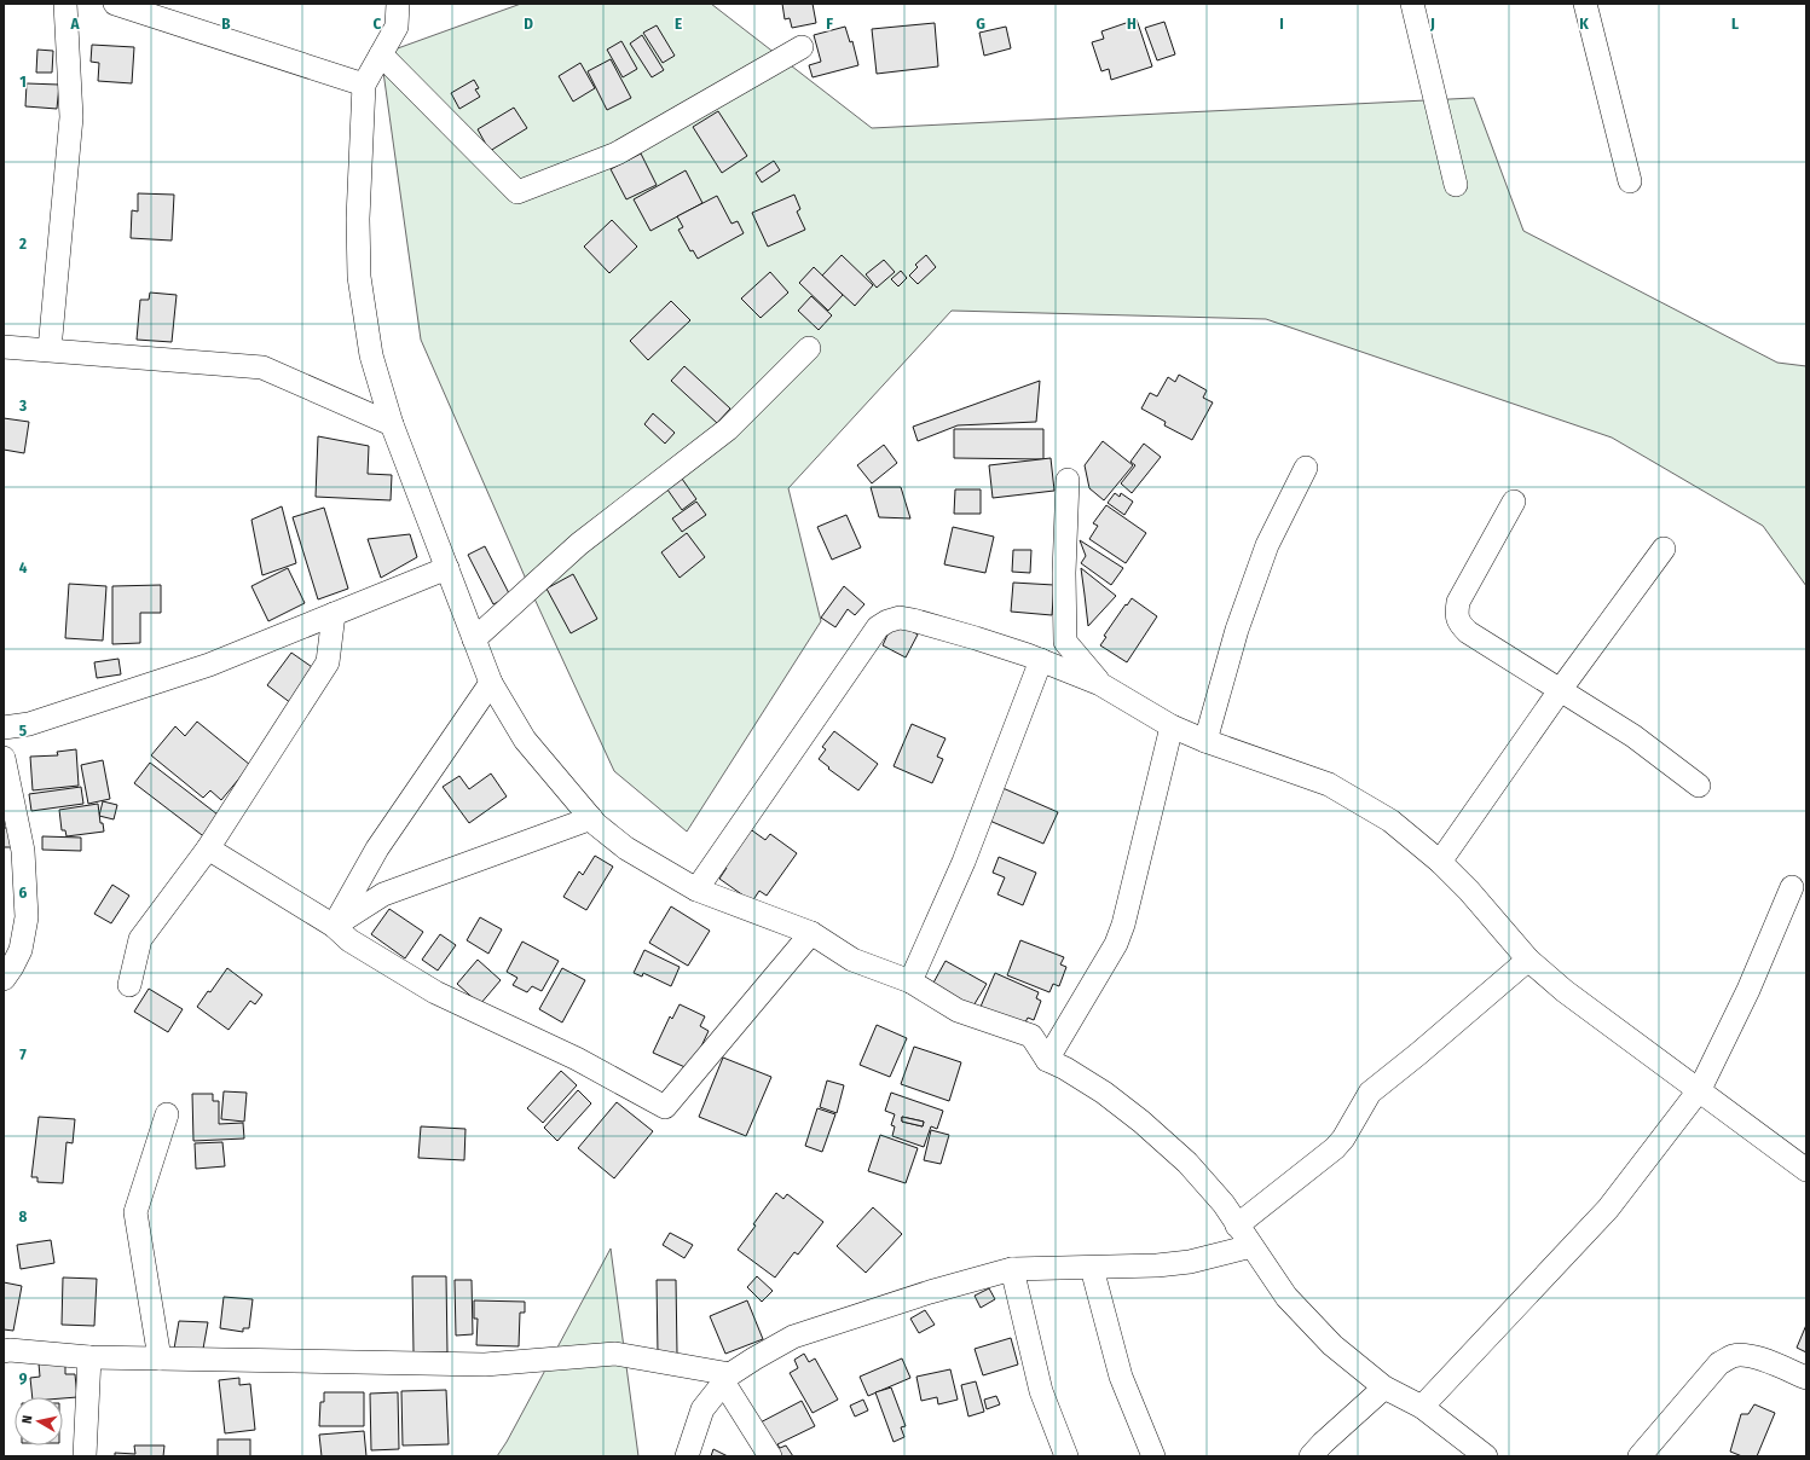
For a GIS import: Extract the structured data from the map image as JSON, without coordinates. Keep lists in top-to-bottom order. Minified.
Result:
{"north":"left","grid":{"columns":["A","B","C","D","E","F","G","H","I","J","K","L"],"rows":["1","2","3","4","5","6","7","8","9"]}}
